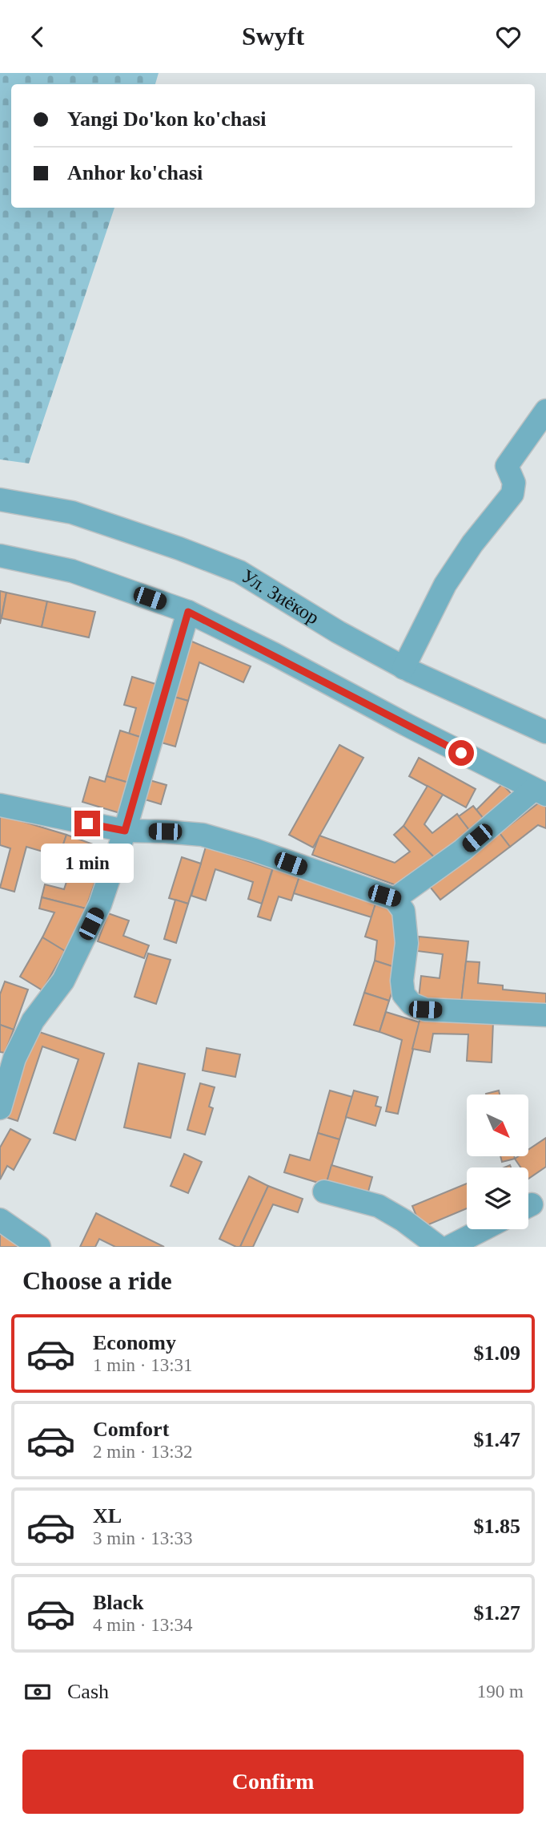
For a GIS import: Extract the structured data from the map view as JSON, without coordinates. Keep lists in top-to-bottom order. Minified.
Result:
{"streets":{"street":["Ул. Зиёкор"]},"north":"bottom right","page":{"header":"Swyft","banner":["Yangi Do'kon ko'chasi","Anhor ko'chasi"],"bubble":"1 min","heading":"Choose a ride","list":[{"name":"Economy","note":"1 min · 13:31","value":"$1.09"},{"name":"Comfort","note":"2 min · 13:32","value":"$1.47"},{"name":"XL","note":"3 min · 13:33","value":"$1.85"},{"name":"Black","note":"4 min · 13:34","value":"$1.27"}],"pay":["Cash","190 m"],"buttons":"Confirm"}}
